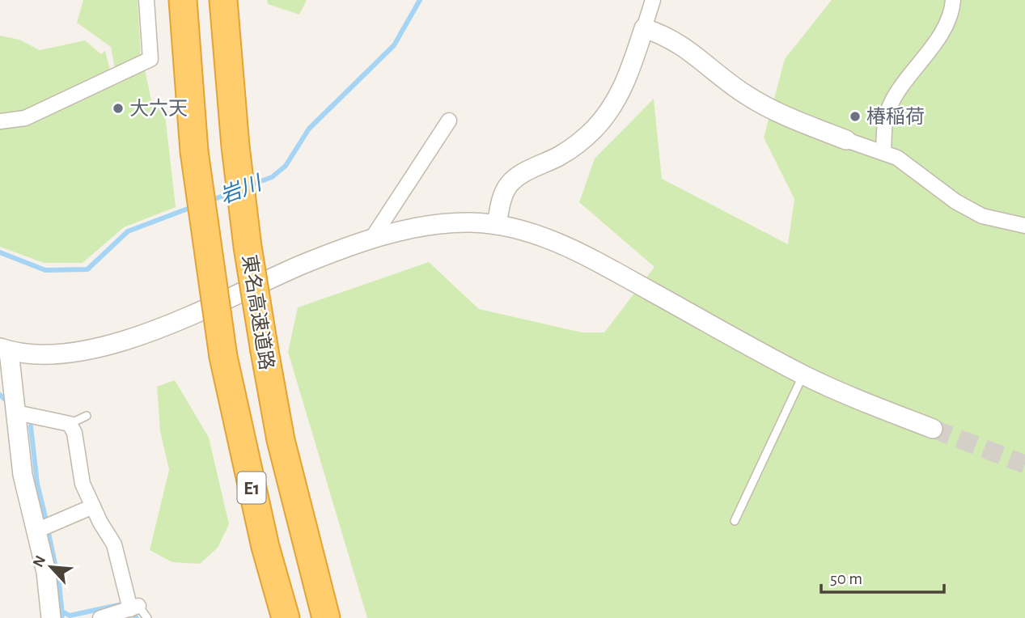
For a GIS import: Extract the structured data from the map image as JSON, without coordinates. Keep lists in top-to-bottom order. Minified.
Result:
{"streets":{"highway":["東名高速道路","E1"]},"water":["岩川"],"places":["大六天","椿稲荷"],"scale_bar":"50 m","north":"top left"}
